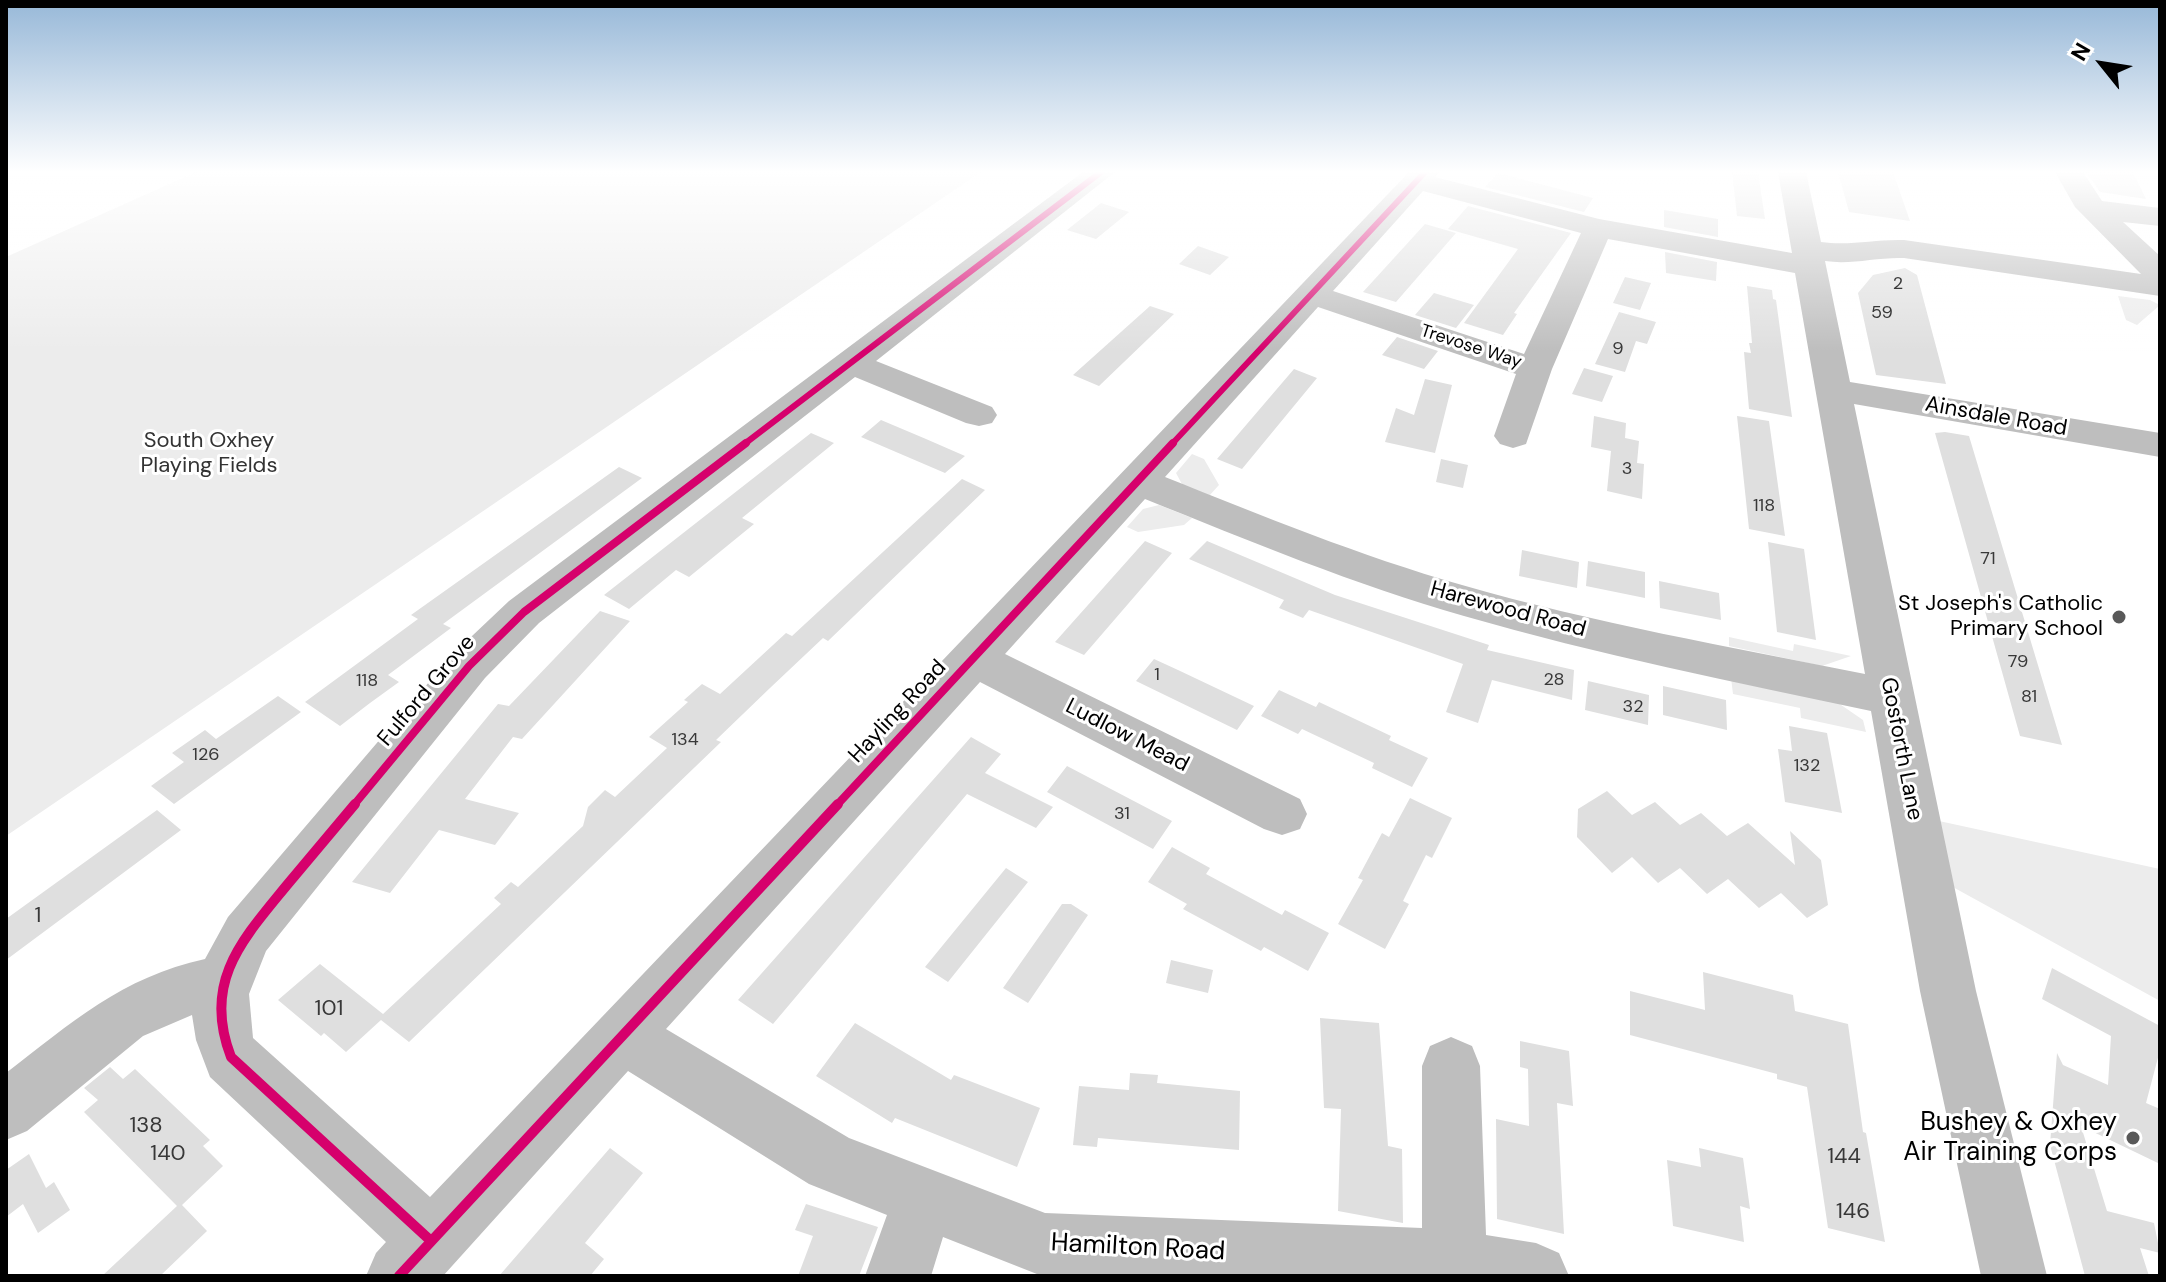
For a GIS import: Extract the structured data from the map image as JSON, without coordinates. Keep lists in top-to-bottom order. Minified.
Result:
{"streets":{"street":["Trevose Way","Ainsdale Road","Harewood Road","Fulford Grove","Hayling Road","Ludlow Mead","Gosforth Lane","Hamilton Road"]},"crossings":[["Trevose Way","Hayling Road"],["Ainsdale Road","Gosforth Lane"],["Harewood Road","Hayling Road"],["Harewood Road","Gosforth Lane"],["Fulford Grove","Hayling Road"],["Hayling Road","Ludlow Mead"],["Hayling Road","Hamilton Road"]],"parks":["South Oxhey Playing Fields"],"places":["St Joseph's Catholic Primary School","Bushey & Oxhey Air Training Corps"],"house_numbers":["2","59","9","3","118","71","79","1","28","118","81","32","134","126","132","31","1","101","138","140","144","146"],"north":"top left"}
